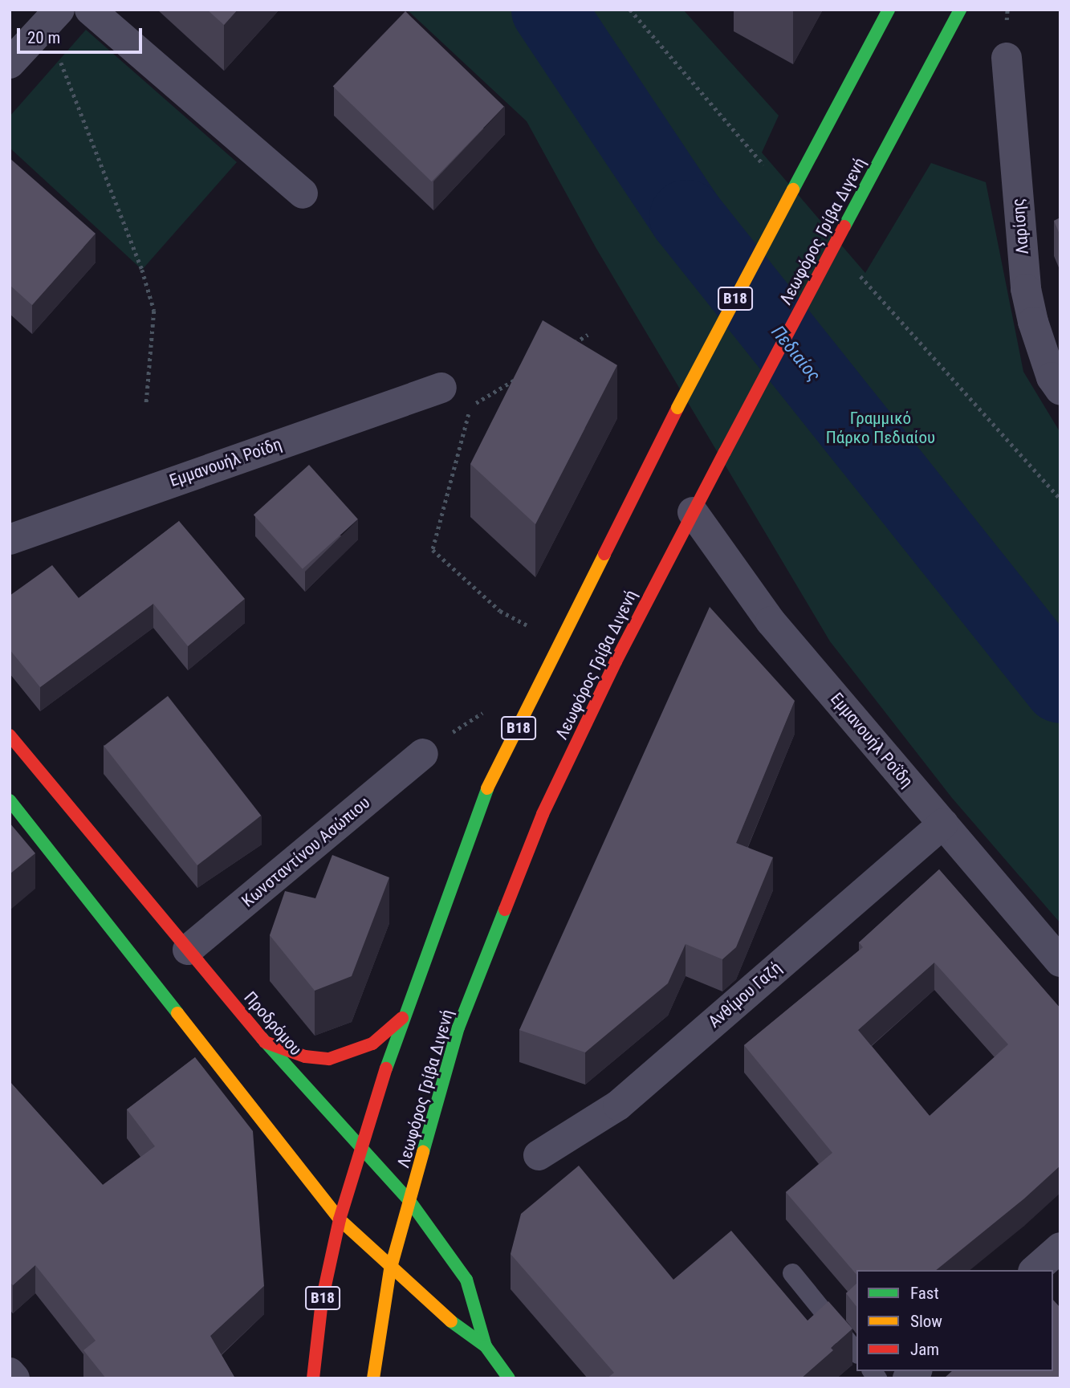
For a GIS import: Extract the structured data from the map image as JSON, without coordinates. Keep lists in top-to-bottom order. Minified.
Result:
{"streets":{"main road":["Λεωφόρος Γρίβα Διγενή","B18","Προδρόμου"],"street":["Λαρίσης","Εμμανουήλ Ροϊδη","Εμμανουήλ Ροΐδη","Κωνσταντίνου Ασώπιου","Ανθίμου Γαζή"]},"crossings":[["Λεωφόρος Γρίβα Διγενή","Εμμανουήλ Ροΐδη"],["Λεωφόρος Γρίβα Διγενή","Προδρόμου"],["B18","Προδρόμου"],["Εμμανουήλ Ροΐδη","Ανθίμου Γαζή"],["Κωνσταντίνου Ασώπιου","Προδρόμου"]],"water":["Πεδιαίος"],"parks":["Γραμμικό Πάρκο Πεδιαίου"],"legend":["Fast","Slow","Jam"],"scale_bar":"20 m"}
